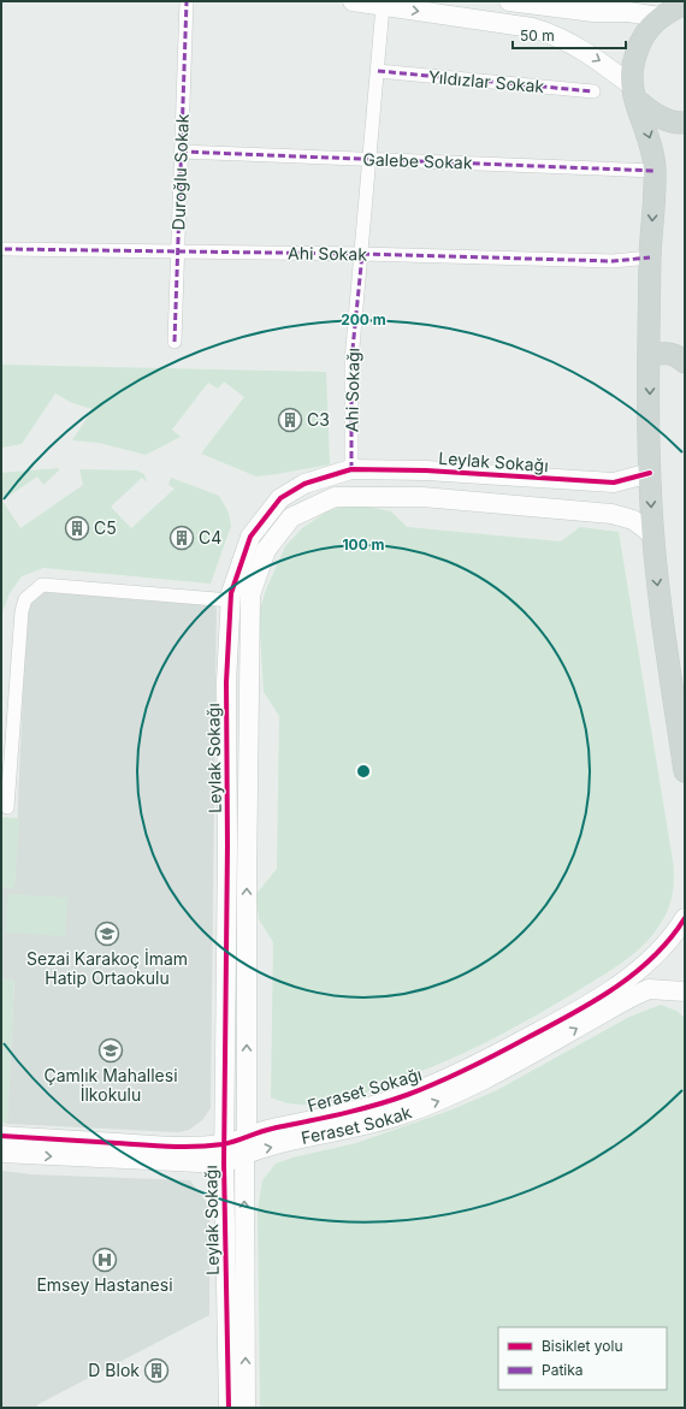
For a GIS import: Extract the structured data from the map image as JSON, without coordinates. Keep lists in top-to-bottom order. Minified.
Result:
{"streets":{"street":["Yıldızlar Sokak","Galebe Sokak","Duroğlu Sokak","Ahi Sokak","Ahi Sokağı","Leylak Sokağı","Feraset Sokağı","Feraset Sokak"]},"crossings":[["Yıldızlar Sokak","Ahi Sokağı"],["Galebe Sokak","Duroğlu Sokak"],["Galebe Sokak","Ahi Sokağı"],["Duroğlu Sokak","Ahi Sokak"],["Ahi Sokak","Ahi Sokağı"],["Ahi Sokağı","Leylak Sokağı"],["Leylak Sokağı","Feraset Sokağı"],["Leylak Sokağı","Feraset Sokak"],["Feraset Sokağı","Feraset Sokak"]],"one_way":["Feraset Sokak"],"places":{"building":["C3","C5","C4","D Blok"],"school or university":["Sezai Karakoç İmam Hatip Ortaokulu","Çamlık Mahallesi İlkokulu"],"hospital":["Emsey Hastanesi"]},"legend":["Bisiklet yolu","Patika"],"scale_bar":"50 m","rings":["200 m","100 m"]}
